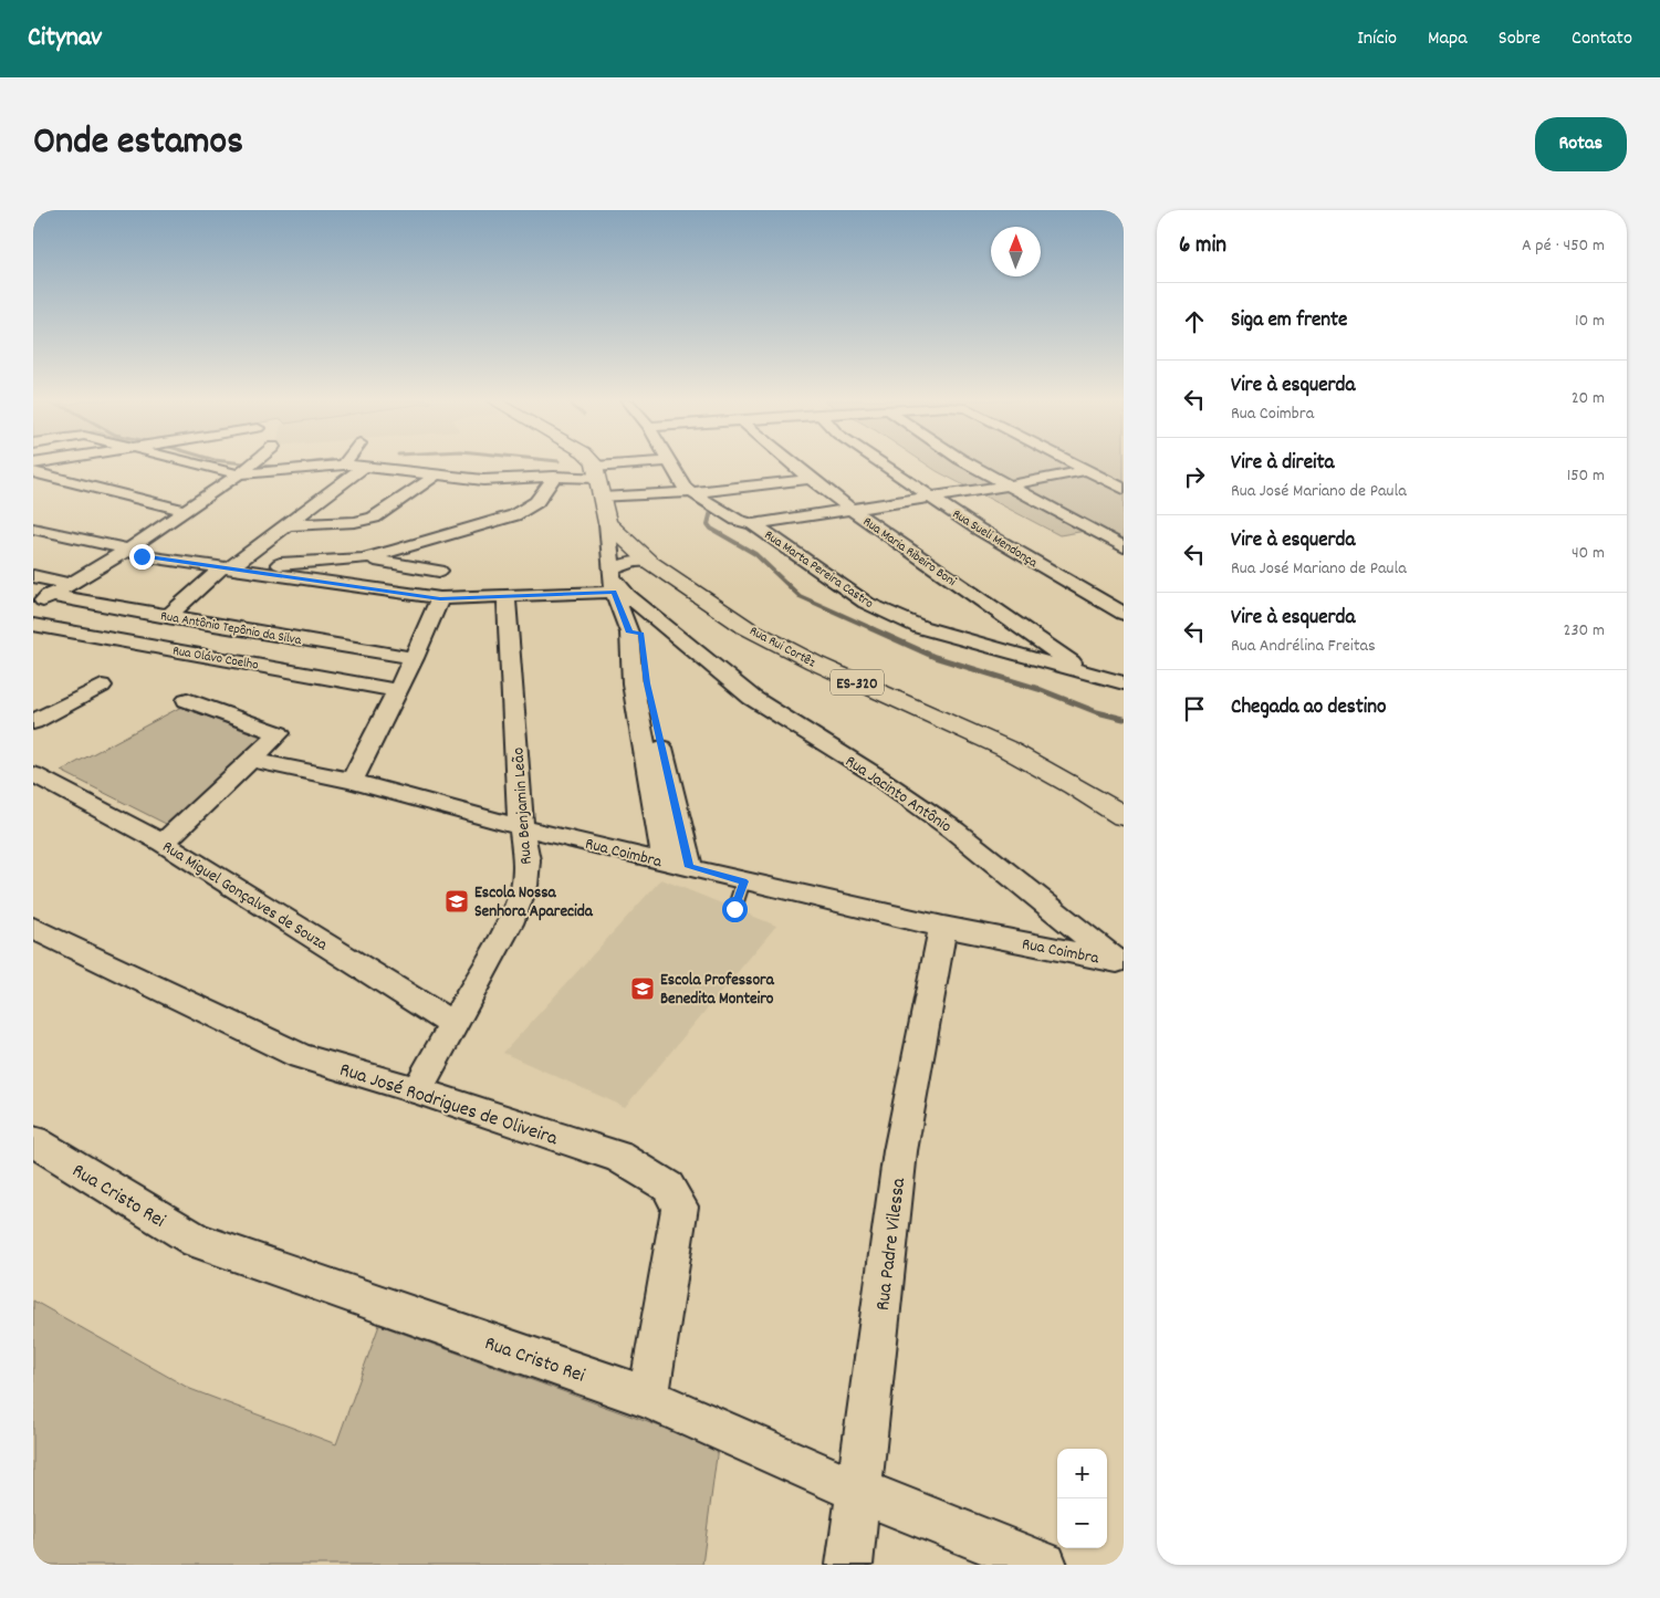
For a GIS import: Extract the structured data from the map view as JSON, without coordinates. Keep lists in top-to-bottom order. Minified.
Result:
{"streets":{"main road":["Rua Rui Cortêz","ES-320"],"street":["Rua Sueli Mendonça","Rua Maria Ribeiro Boni","Rua Marta Pereira Castro","Rua Antônio Tepônio da Silva","Rua Olávo Coelho","Rua Jacinto Antônio","Rua Benjamin Leão","Rua Coimbra","Rua Miguel Gonçalves de Souza","Rua José Rodrigues de Oliveira","Rua Cristo Rei","Rua Padre Vilessa"]},"crossings":[["Rua Maria Ribeiro Boni","Rua Marta Pereira Castro"],["Rua Jacinto Antônio","Rua Coimbra"],["Rua Benjamin Leão","Rua Coimbra"],["Rua Benjamin Leão","Rua Miguel Gonçalves de Souza"],["Rua Benjamin Leão","Rua José Rodrigues de Oliveira"],["Rua Coimbra","Rua Padre Vilessa"],["Rua José Rodrigues de Oliveira","Rua Cristo Rei"],["Rua Cristo Rei","Rua Padre Vilessa"]],"places":{"school or university":["Escola Nossa Senhora Aparecida","Escola Professora Benedita Monteiro"]},"north":"top","page":{"header":"Citynav","nav":["Início","Mapa","Sobre","Contato"],"title":"Onde estamos","buttons":"Rotas","heading":["6 min","A pé · 450 m"],"list":[["Siga em frente","10 m"],["Vire à esquerda","Rua Coimbra","20 m"],["Vire à direita","Rua José Mariano de Paula","150 m"],["Vire à esquerda","Rua José Mariano de Paula","40 m"],["Vire à esquerda","Rua Andrélina Freitas","230 m"],"Chegada ao destino"],"map_buttons":["+","−"]}}
